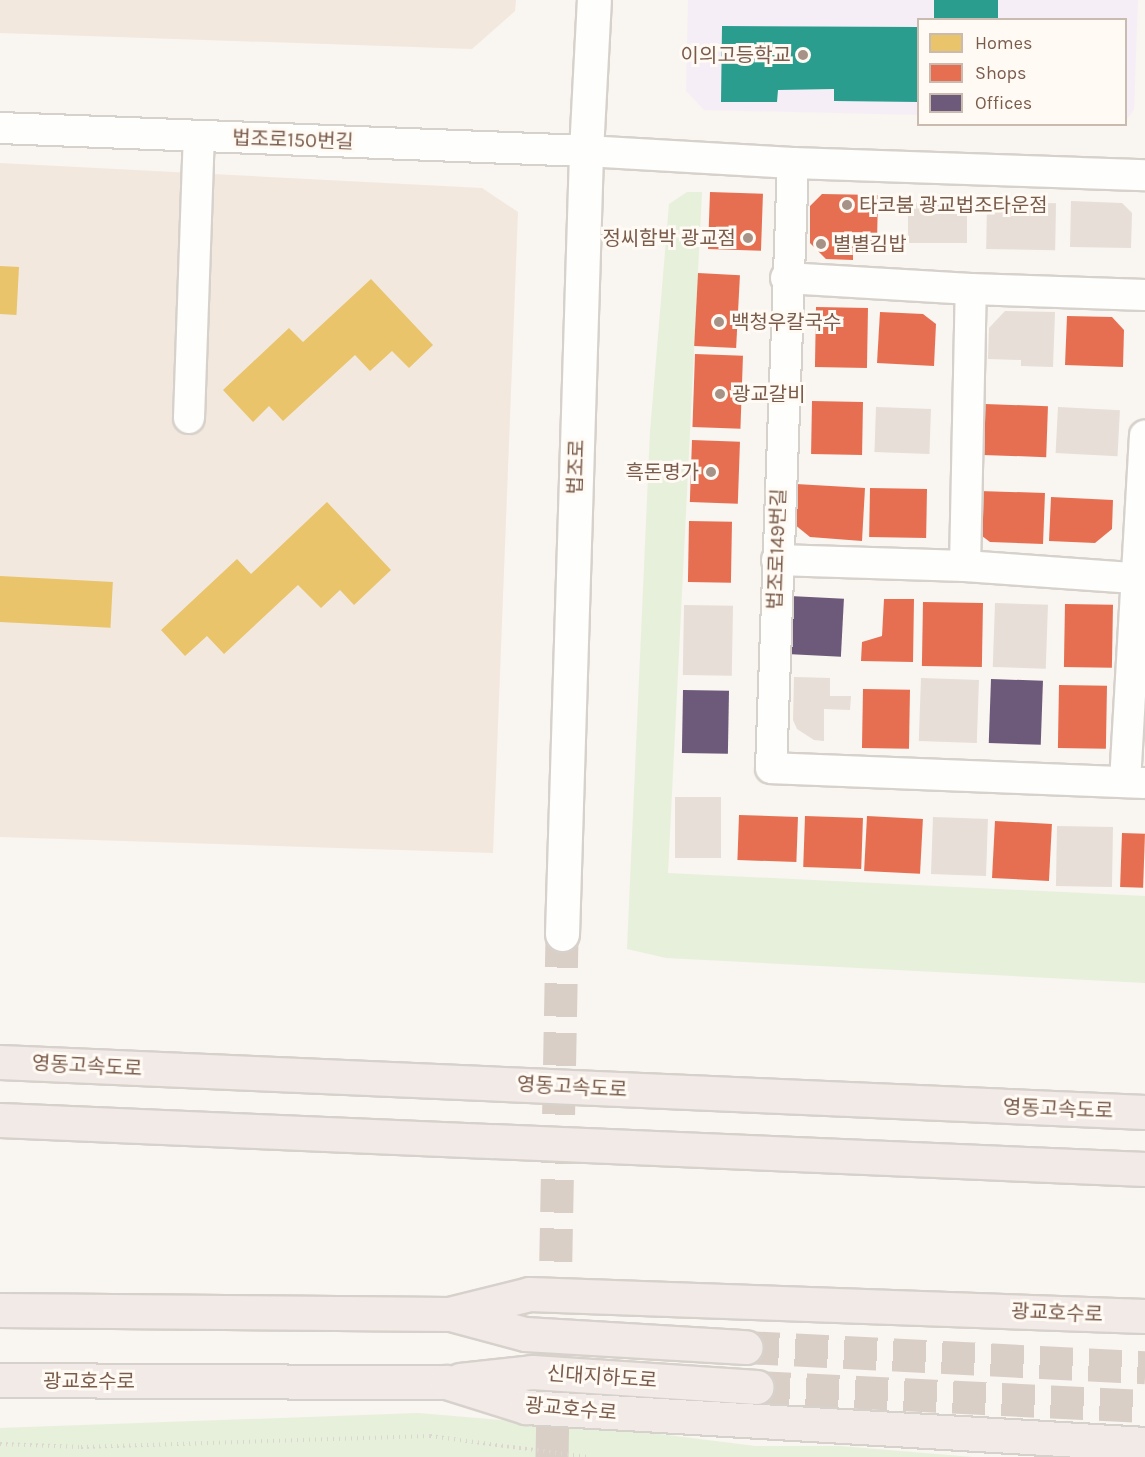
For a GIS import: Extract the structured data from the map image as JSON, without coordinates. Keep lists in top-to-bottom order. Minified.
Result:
{"streets":{"highway":["영동고속도로","광교호수로","신대지하도로"],"street":["법조로150번길","법조로","법조로149번길"]},"crossings":[["법조로150번길","법조로"],["광교호수로","신대지하도로"]],"places":["이의고등학교","타코붐 광교법조타운점","정씨함박 광교점","별별김밥","백청우칼국수","광교갈비","흑돈명가"],"legend":["Homes","Shops","Offices"]}
